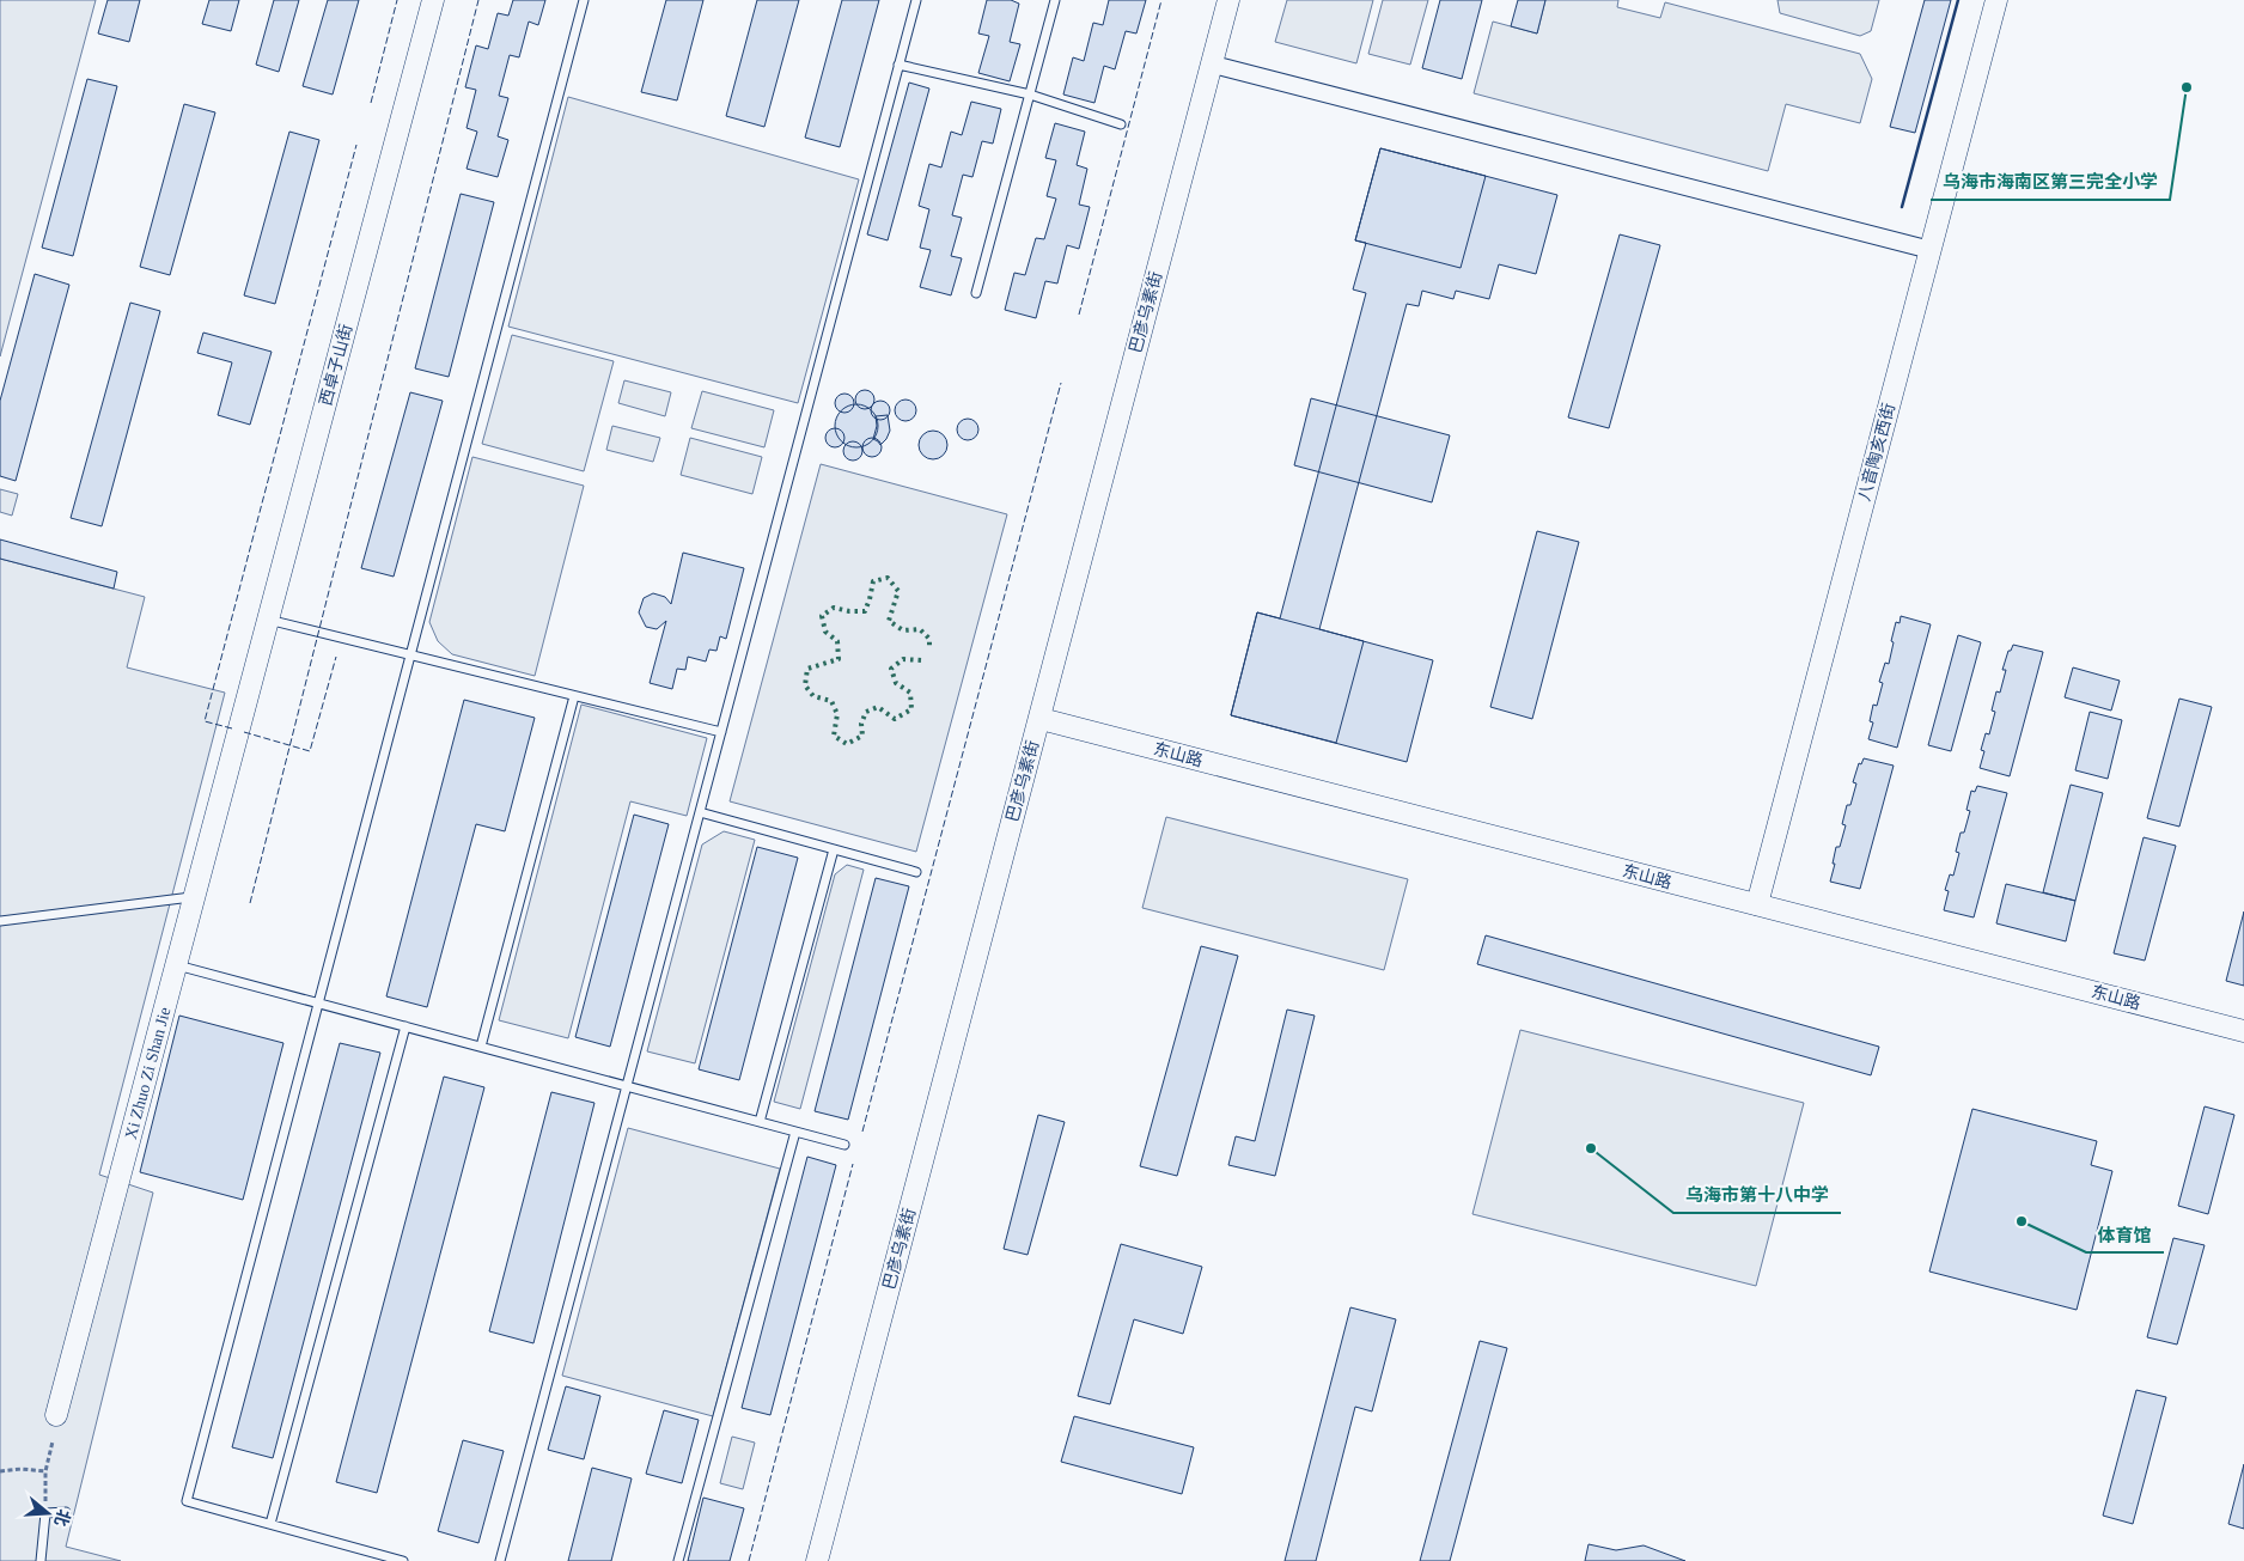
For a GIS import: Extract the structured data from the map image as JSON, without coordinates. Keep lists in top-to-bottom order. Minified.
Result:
{"streets":{"street":["巴彦乌素街","西卓子山街","八音陶亥西街","东山路","Xi Zhuo Zi Shan Jie"]},"crossings":[["巴彦乌素街","东山路"],["西卓子山街","Xi Zhuo Zi Shan Jie"],["八音陶亥西街","东山路"]],"places":["乌海市海南区第三完全小学","乌海市第十八中学","体育馆"],"north":"right"}
